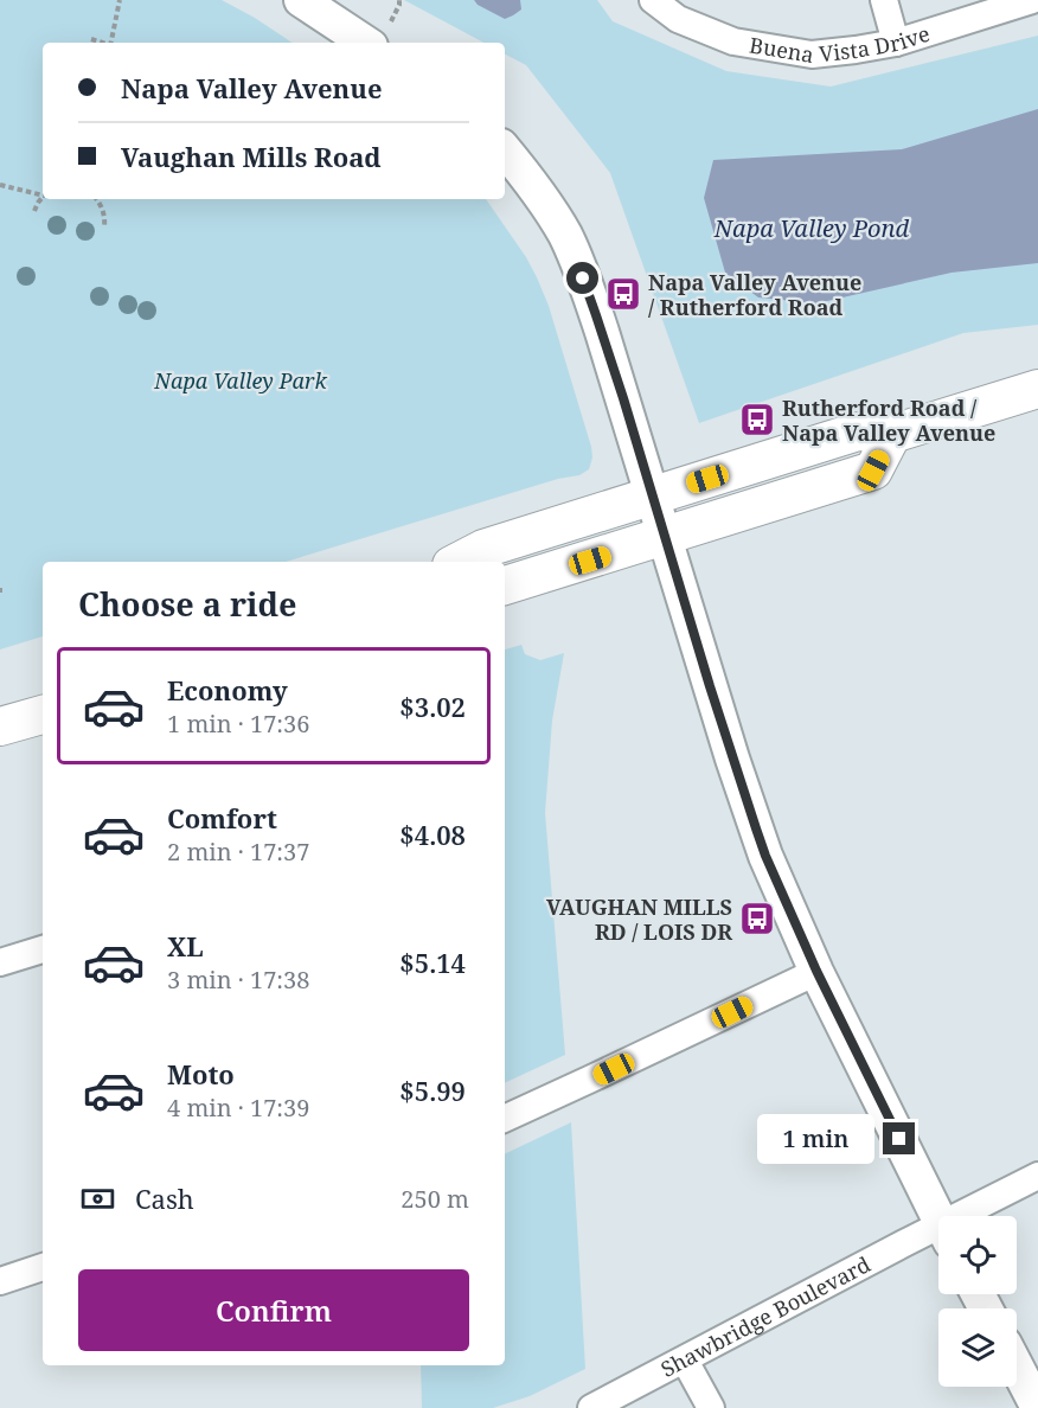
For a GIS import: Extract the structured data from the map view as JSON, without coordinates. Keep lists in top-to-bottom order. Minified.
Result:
{"streets":{"street":["Buena Vista Drive","Shawbridge Boulevard"]},"water":["Napa Valley Pond"],"parks":["Napa Valley Park"],"places":{"bus stop":["Napa Valley Avenue / Rutherford Road","Rutherford Road / Napa Valley Avenue","VAUGHAN MILLS RD / LOIS DR"]},"page":{"banner":["Napa Valley Avenue","Vaughan Mills Road"],"heading":"Choose a ride","list":[{"name":"Economy","note":"1 min · 17:36","value":"$3.02"},{"name":"Comfort","note":"2 min · 17:37","value":"$4.08"},{"name":"XL","note":"3 min · 17:38","value":"$5.14"},{"name":"Moto","note":"4 min · 17:39","value":"$5.99"}],"bubble":"1 min","pay":["Cash","250 m"],"buttons":"Confirm"}}
